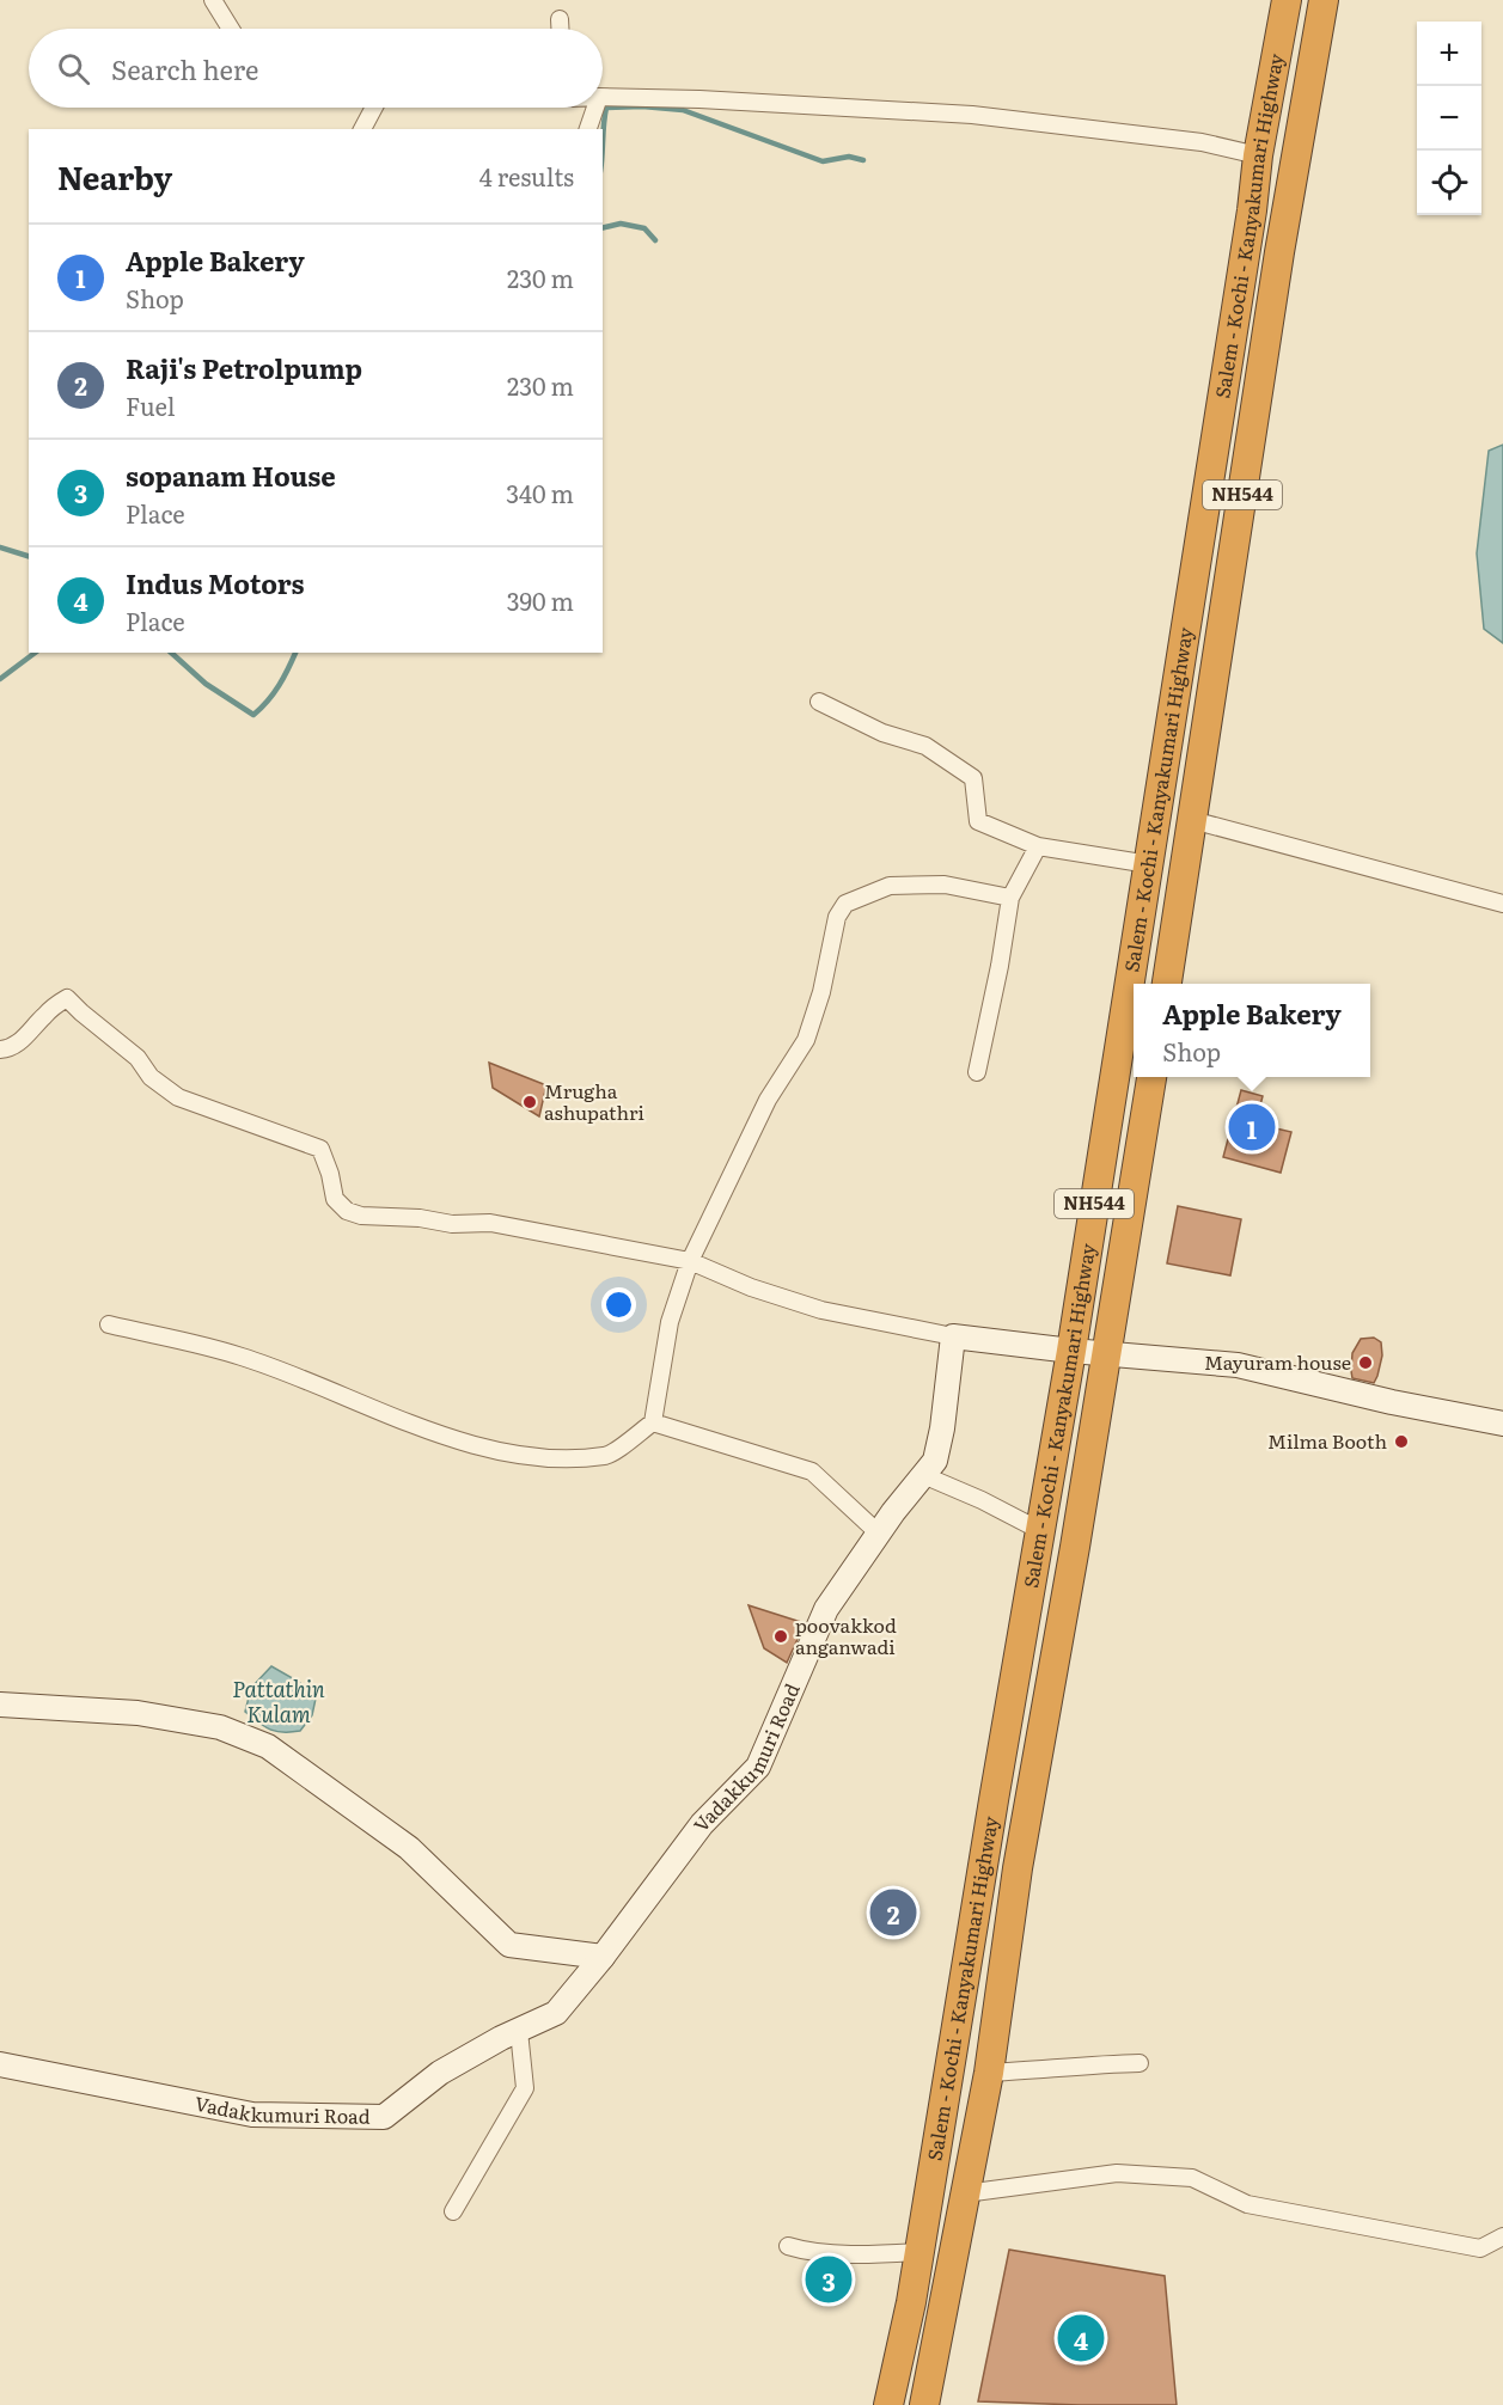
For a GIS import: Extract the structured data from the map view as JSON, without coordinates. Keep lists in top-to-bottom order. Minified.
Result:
{"streets":{"highway":["Salem - Kochi - Kanyakumari Highway","NH544"],"street":["Vadakkumuri Road"]},"water":["Pattathin Kulam"],"places":["Mrugha ashupathri","Mayuram house","Milma Booth","poovakkod anganwadi"],"page":{"map_buttons":["+","−"],"search":"Search here","heading":["Nearby","4 results"],"list":[{"mark":"1","name":"Apple Bakery","note":"Shop","value":"230 m"},{"mark":"2","name":"Raji's Petrolpump","note":"Fuel","value":"230 m"},{"mark":"3","name":"sopanam House","note":"Place","value":"340 m"},{"mark":"4","name":"Indus Motors","note":"Place","value":"390 m"}],"popup":["Apple Bakery","Shop"],"pins":["1","2","3","4"]}}
